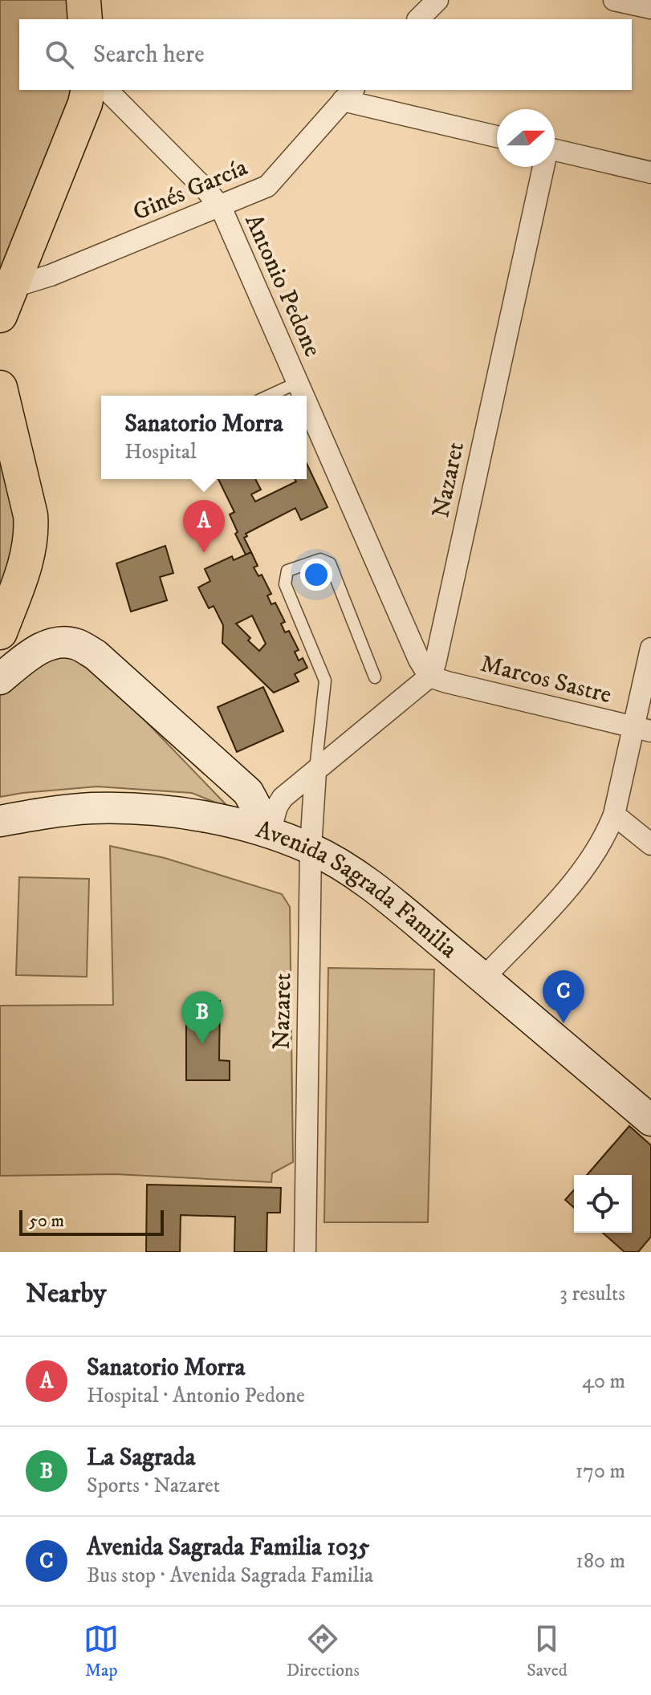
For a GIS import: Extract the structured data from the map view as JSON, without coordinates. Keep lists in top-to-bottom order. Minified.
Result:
{"streets":{"main road":["Avenida Sagrada Familia"],"street":["Ginés García","Antonio Pedone","Nazaret","Marcos Sastre"]},"crossings":[["Ginés García","Antonio Pedone"],["Antonio Pedone","Nazaret"],["Antonio Pedone","Marcos Sastre"],["Nazaret","Marcos Sastre"],["Nazaret","Avenida Sagrada Familia"]],"scale_bar":"50 m","north":"right","page":{"search":"Search here","popup":["Sanatorio Morra","Hospital"],"pins":["A","C","B"],"scale":"50 m","heading":["Nearby","3 results"],"list":[{"mark":"A","name":"Sanatorio Morra","note":"Hospital · Antonio Pedone","value":"40 m"},{"mark":"B","name":"La Sagrada","note":"Sports · Nazaret","value":"170 m"},{"mark":"C","name":"Avenida Sagrada Familia 1035","note":"Bus stop · Avenida Sagrada Familia","value":"180 m"}],"nav":["Map","Directions","Saved"]}}
